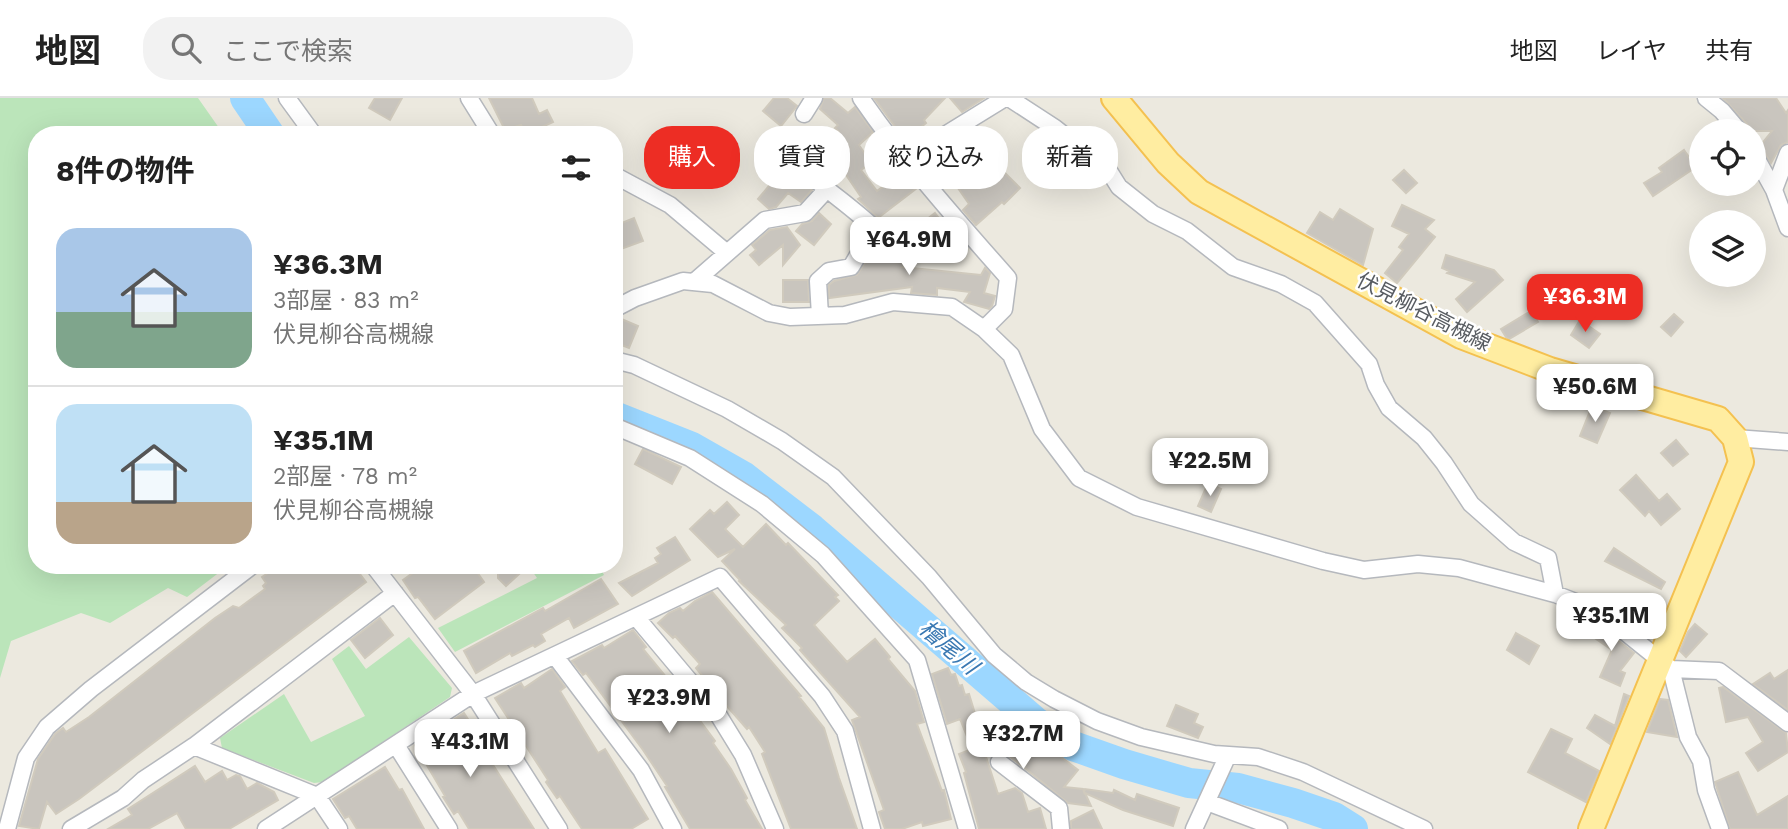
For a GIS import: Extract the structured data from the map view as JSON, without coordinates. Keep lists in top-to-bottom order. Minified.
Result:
{"streets":{"main road":["伏見柳谷高槻線"]},"water":["檜尾川"],"page":{"header":"地図","search":"ここで検索","nav":["地図","レイヤ","共有"],"chip":["購入","賃貸","絞り込み","新着"],"heading":"8件の物件","list":[{"name":"¥36.3M","note":"3部屋 · 83 m² · 伏見柳谷高槻線"},{"name":"¥35.1M","note":"2部屋 · 78 m² · 伏見柳谷高槻線"}],"price":["¥64.9M","¥36.3M","¥50.6M","¥22.5M","¥35.1M","¥23.9M","¥32.7M","¥43.1M"]}}
